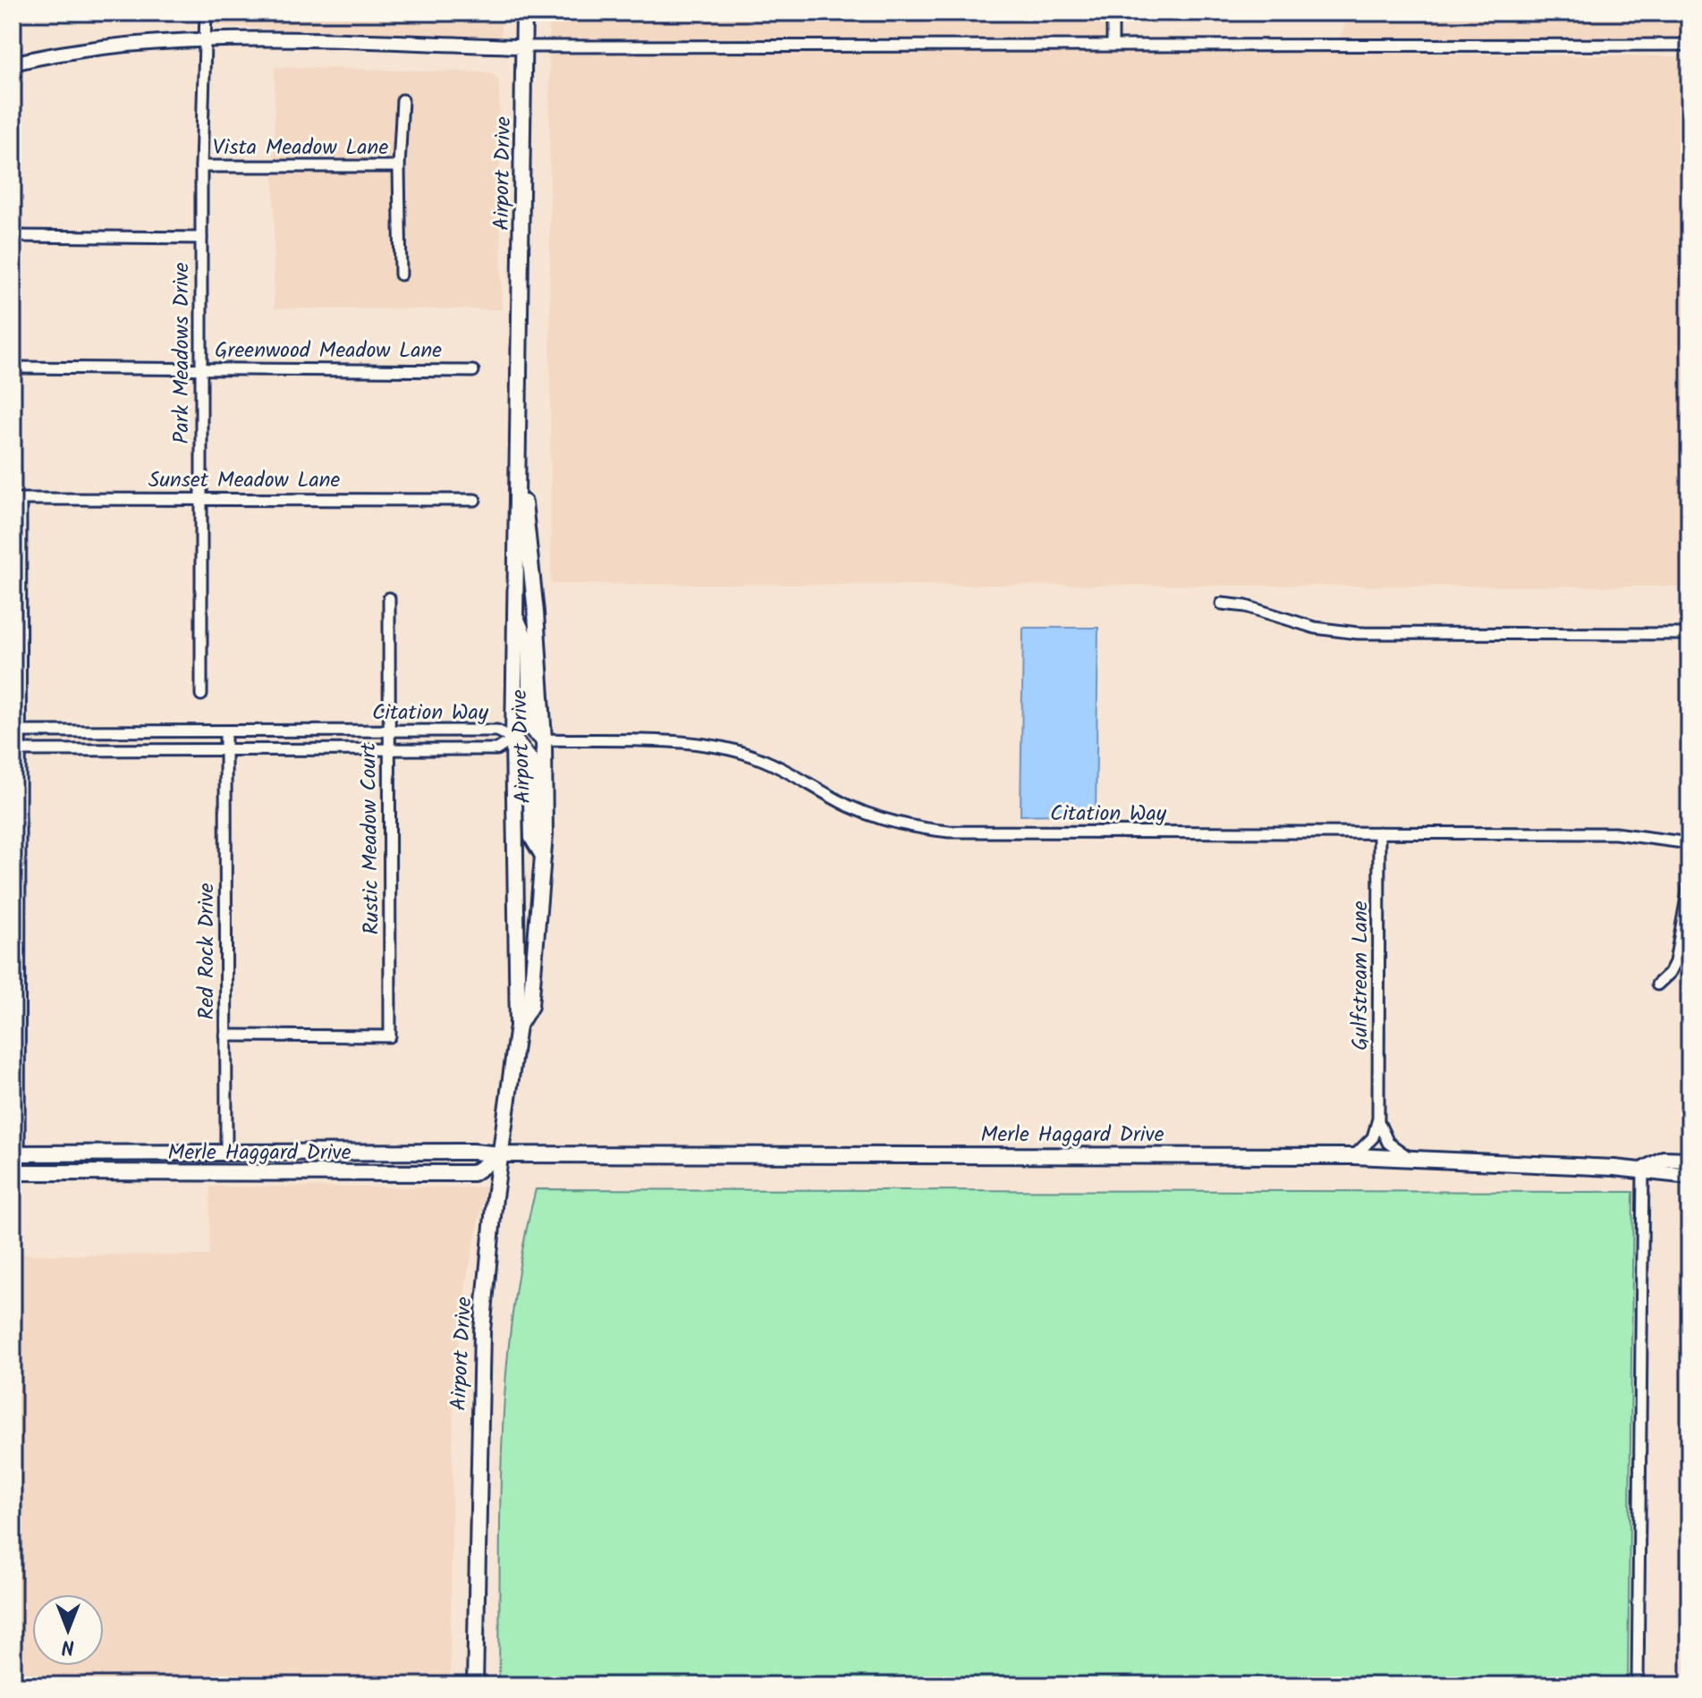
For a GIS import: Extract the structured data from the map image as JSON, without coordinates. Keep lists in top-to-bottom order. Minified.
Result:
{"streets":{"main road":["Airport Drive","Merle Haggard Drive"],"street":["Vista Meadow Lane","Greenwood Meadow Lane","Park Meadows Drive","Sunset Meadow Lane","Citation Way","Rustic Meadow Court","Red Rock Drive","Gulfstream Lane"]},"crossings":[["Vista Meadow Lane","Park Meadows Drive"],["Airport Drive","Citation Way"],["Airport Drive","Merle Haggard Drive"],["Greenwood Meadow Lane","Park Meadows Drive"],["Park Meadows Drive","Sunset Meadow Lane"],["Citation Way","Rustic Meadow Court"],["Citation Way","Red Rock Drive"],["Citation Way","Gulfstream Lane"],["Rustic Meadow Court","Red Rock Drive"],["Red Rock Drive","Merle Haggard Drive"],["Gulfstream Lane","Merle Haggard Drive"]],"north":"bottom"}
